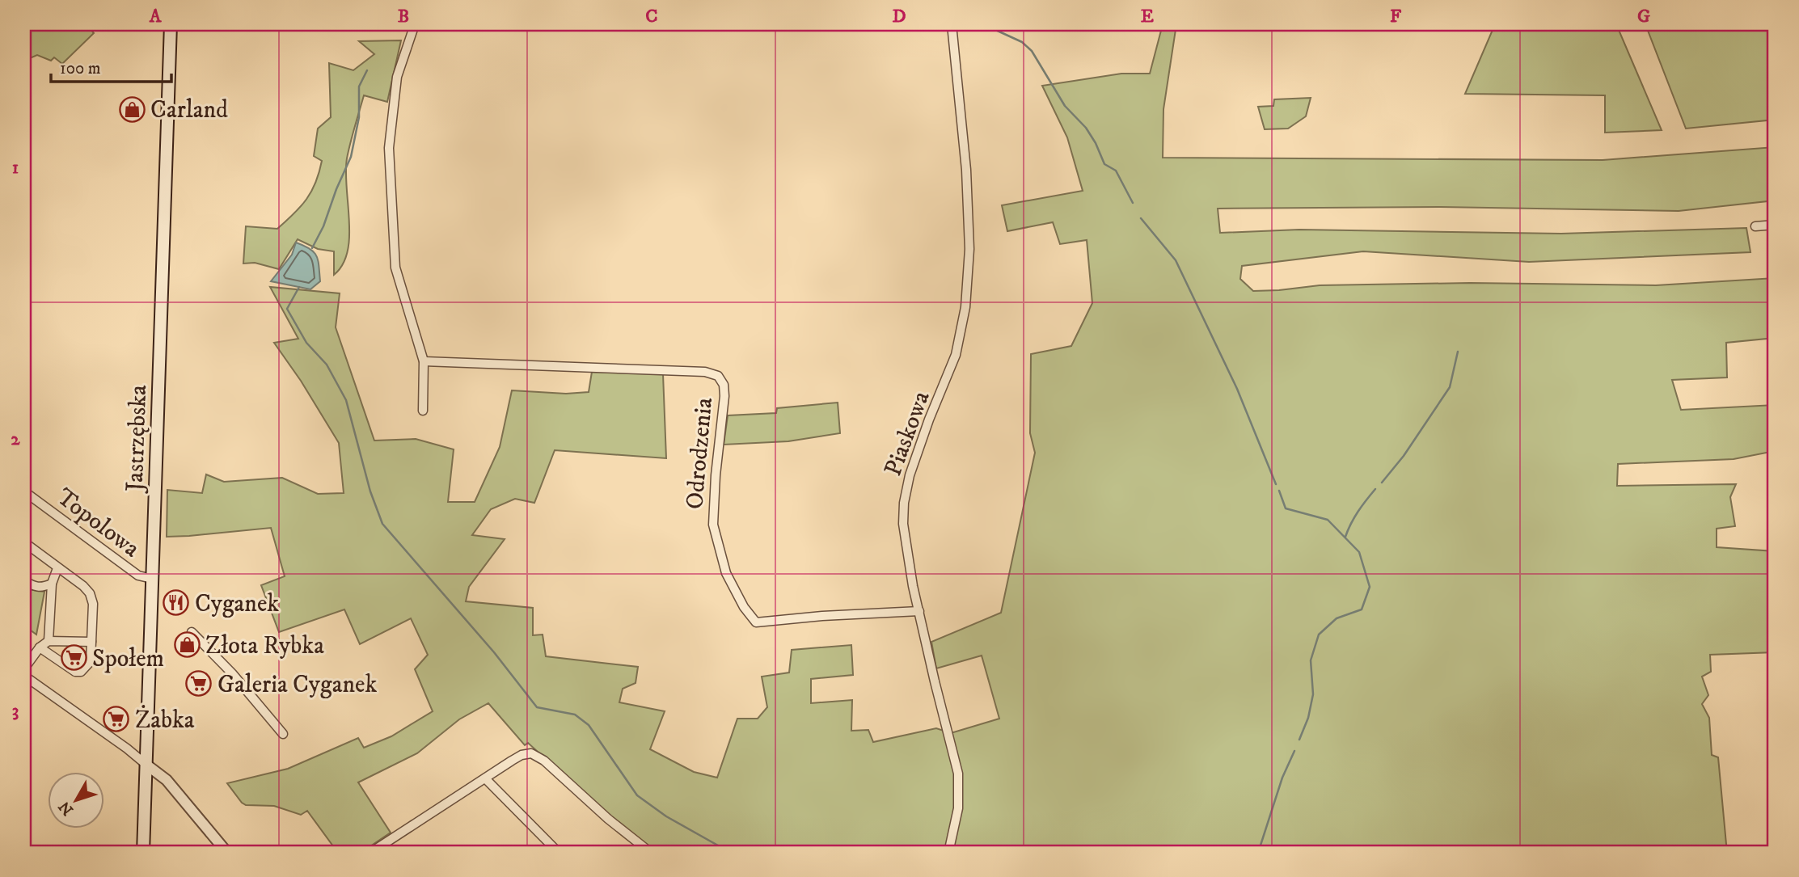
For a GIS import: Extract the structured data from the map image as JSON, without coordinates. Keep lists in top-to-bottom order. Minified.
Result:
{"streets":{"main road":["Jastrzębska"],"street":["Piaskowa","Odrodzenia","Topolowa"]},"crossings":[["Piaskowa","Odrodzenia"],["Jastrzębska","Topolowa"]],"places":{"shop":["Carland","Złota Rybka"],"restaurant":["Cyganek"],"supermarket":["Społem","Galeria Cyganek","Żabka"]},"scale_bar":"100 m","north":"bottom left","grid":{"columns":["A","B","C","D","E","F","G"],"rows":["1","2","3"]}}
